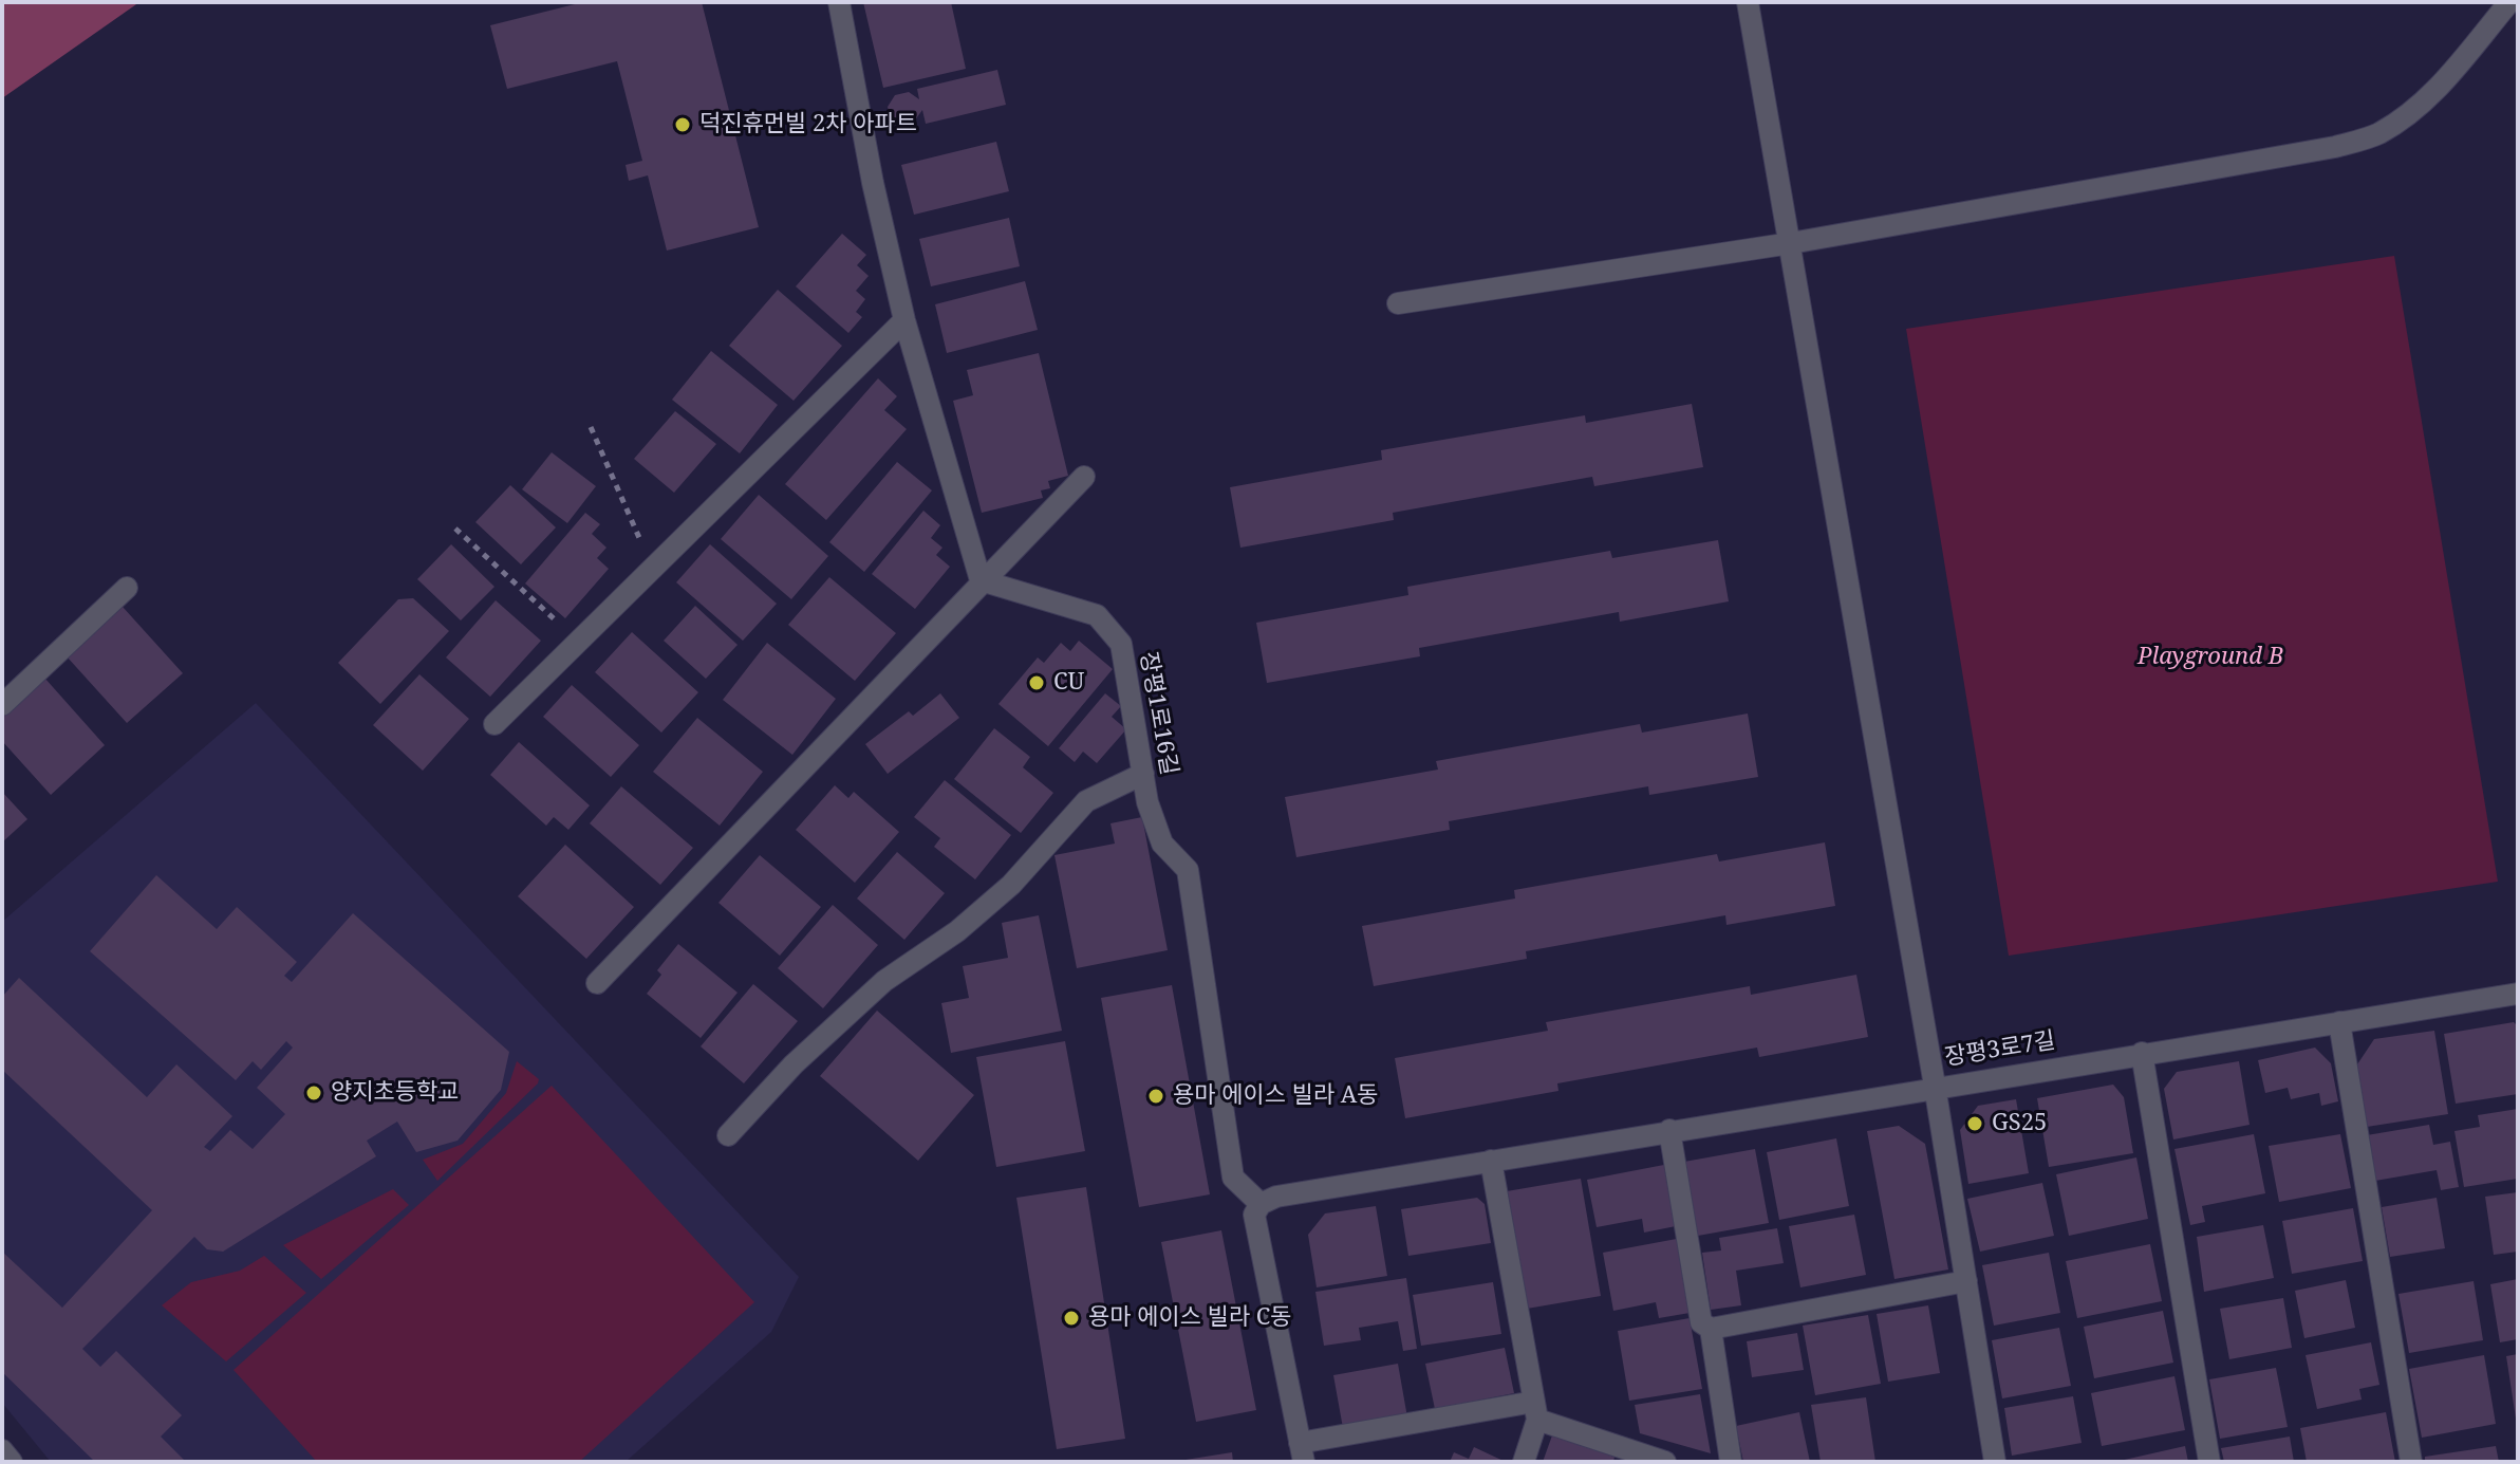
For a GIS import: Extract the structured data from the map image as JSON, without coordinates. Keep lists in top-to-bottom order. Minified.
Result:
{"streets":{"street":["장평1로16길","장평3로7길"]},"crossings":[["장평1로16길","장평3로7길"]],"parks":["Playground B"],"places":["덕진휴먼빌 2차 아파트","CU","양지초등학교","용마 에이스 빌라 A동","GS25","용마 에이스 빌라 C동"]}
